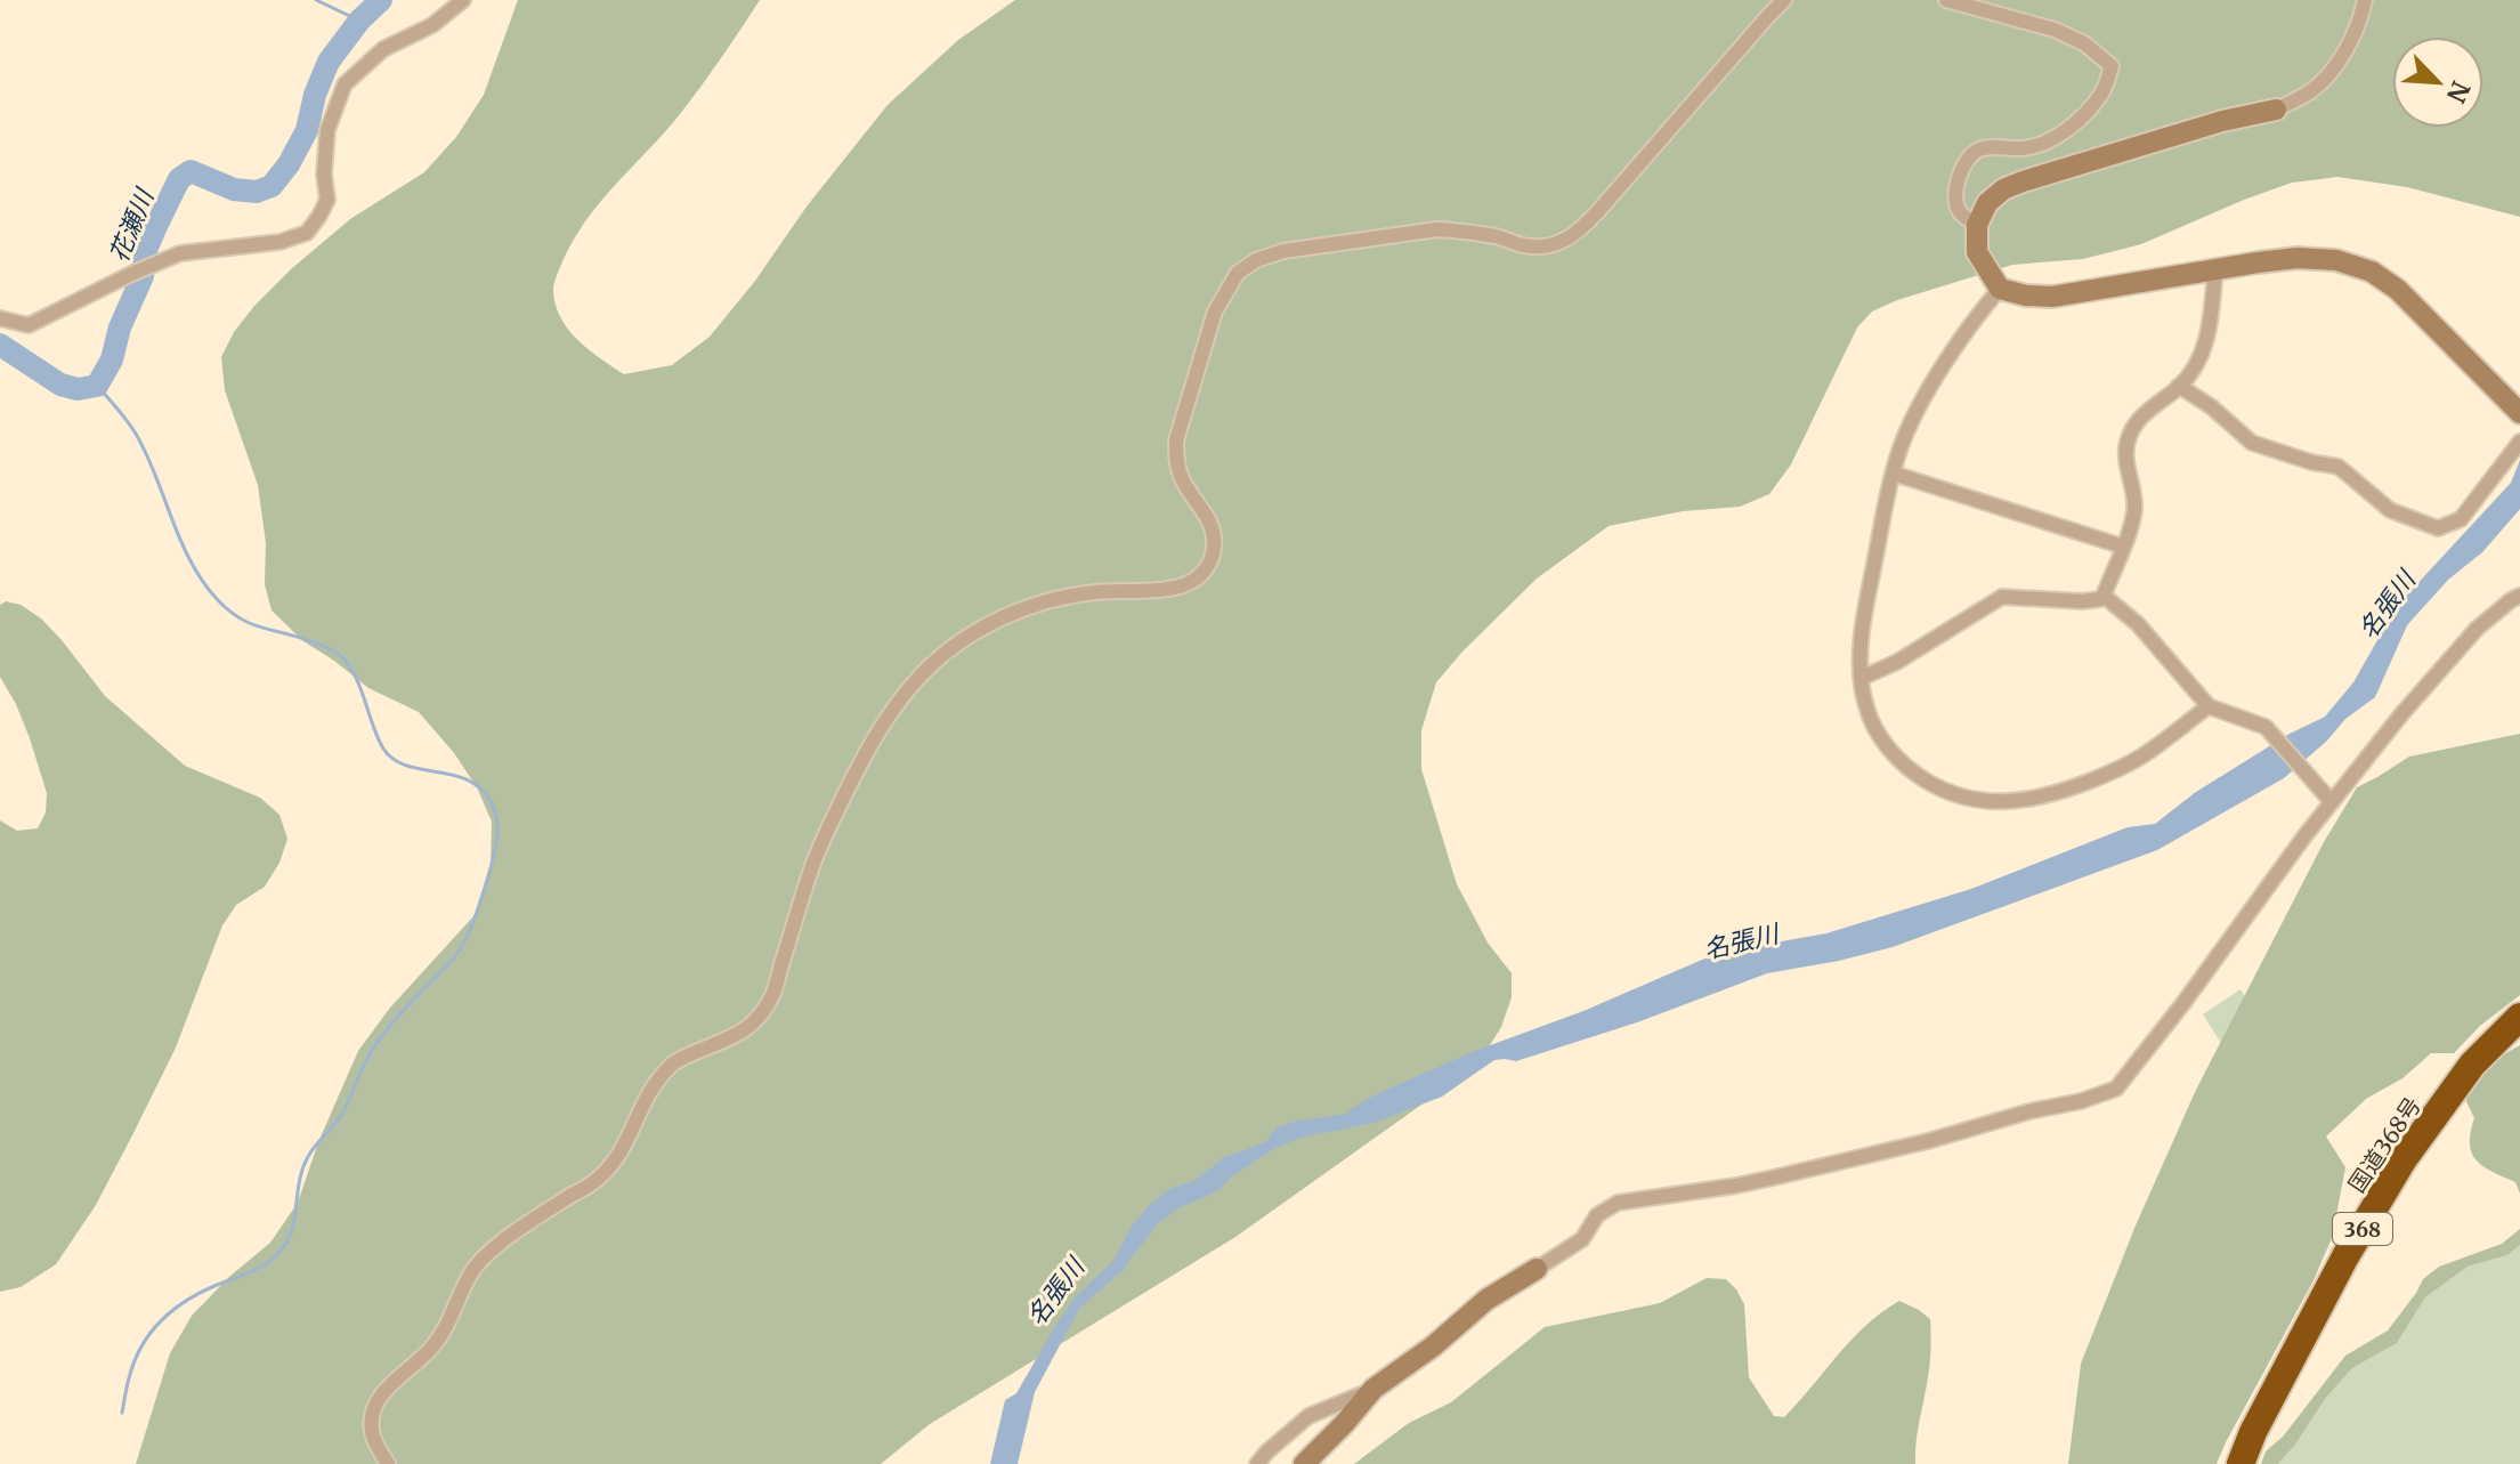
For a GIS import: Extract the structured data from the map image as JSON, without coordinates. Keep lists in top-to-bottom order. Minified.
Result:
{"streets":{"highway":["国道368号","368"]},"water":["花瀬川","名張川"],"north":"bottom right"}
